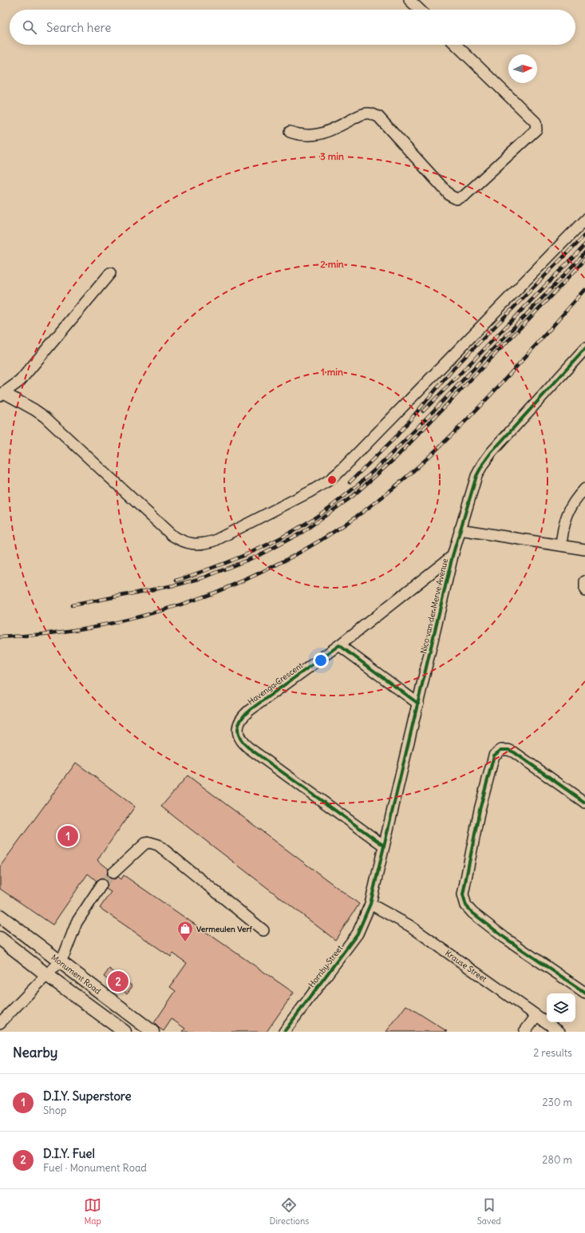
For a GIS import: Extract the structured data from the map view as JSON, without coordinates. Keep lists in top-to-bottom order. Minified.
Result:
{"streets":{"main road":["Monument Road"],"street":["Nico van der Merve Avenue","Havenga Crescent","Hornby Street","Krause Street"]},"crossings":[["Nico van der Merve Avenue","Havenga Crescent"],["Nico van der Merve Avenue","Hornby Street"],["Nico van der Merve Avenue","Krause Street"],["Hornby Street","Krause Street"]],"places":{"shop":["Vermeulen Verf"]},"north":"right","page":{"search":"Search here","pins":["1","2"],"heading":["Nearby","2 results"],"list":[{"mark":"1","name":"D.I.Y. Superstore","note":"Shop","value":"230 m"},{"mark":"2","name":"D.I.Y. Fuel","note":"Fuel · Monument Road","value":"280 m"}],"nav":["Map","Directions","Saved"]},"rings":["3 min","2 min","1 min"]}
